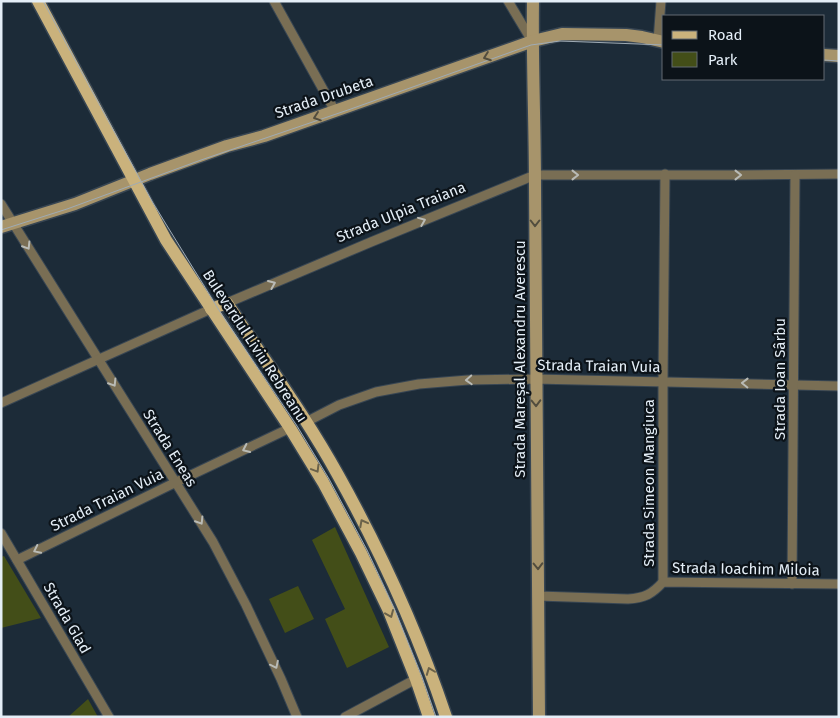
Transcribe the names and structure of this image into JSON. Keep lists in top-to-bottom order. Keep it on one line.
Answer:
{"streets":{"main road":["Strada Ulpia Traiana","Bulevardul Liviu Rebreanu"],"street":["Strada Drubeta","Strada Mareșal Alexandru Averescu","Strada Traian Vuia","Strada Ioan Sârbu","Strada Eneas","Strada Simeon Mangiuca","Strada Ioachim Miloia","Strada Glad"]},"crossings":[["Strada Drubeta","Bulevardul Liviu Rebreanu"],["Strada Drubeta","Strada Mareșal Alexandru Averescu"],["Strada Drubeta","Strada Eneas"],["Strada Ulpia Traiana","Bulevardul Liviu Rebreanu"],["Strada Ulpia Traiana","Strada Mareșal Alexandru Averescu"],["Strada Ulpia Traiana","Strada Ioan Sârbu"],["Strada Ulpia Traiana","Strada Eneas"],["Strada Ulpia Traiana","Strada Simeon Mangiuca"],["Bulevardul Liviu Rebreanu","Strada Traian Vuia"],["Strada Mareșal Alexandru Averescu","Strada Traian Vuia"],["Strada Mareșal Alexandru Averescu","Strada Ioachim Miloia"],["Strada Traian Vuia","Strada Ioan Sârbu"],["Strada Traian Vuia","Strada Eneas"],["Strada Traian Vuia","Strada Simeon Mangiuca"],["Strada Traian Vuia","Strada Glad"],["Strada Ioan Sârbu","Strada Ioachim Miloia"],["Strada Simeon Mangiuca","Strada Ioachim Miloia"]],"one_way":["Strada Drubeta","Strada Ulpia Traiana","Strada Mareșal Alexandru Averescu","Strada Traian Vuia","Strada Eneas"],"legend":["Road","Park"]}
